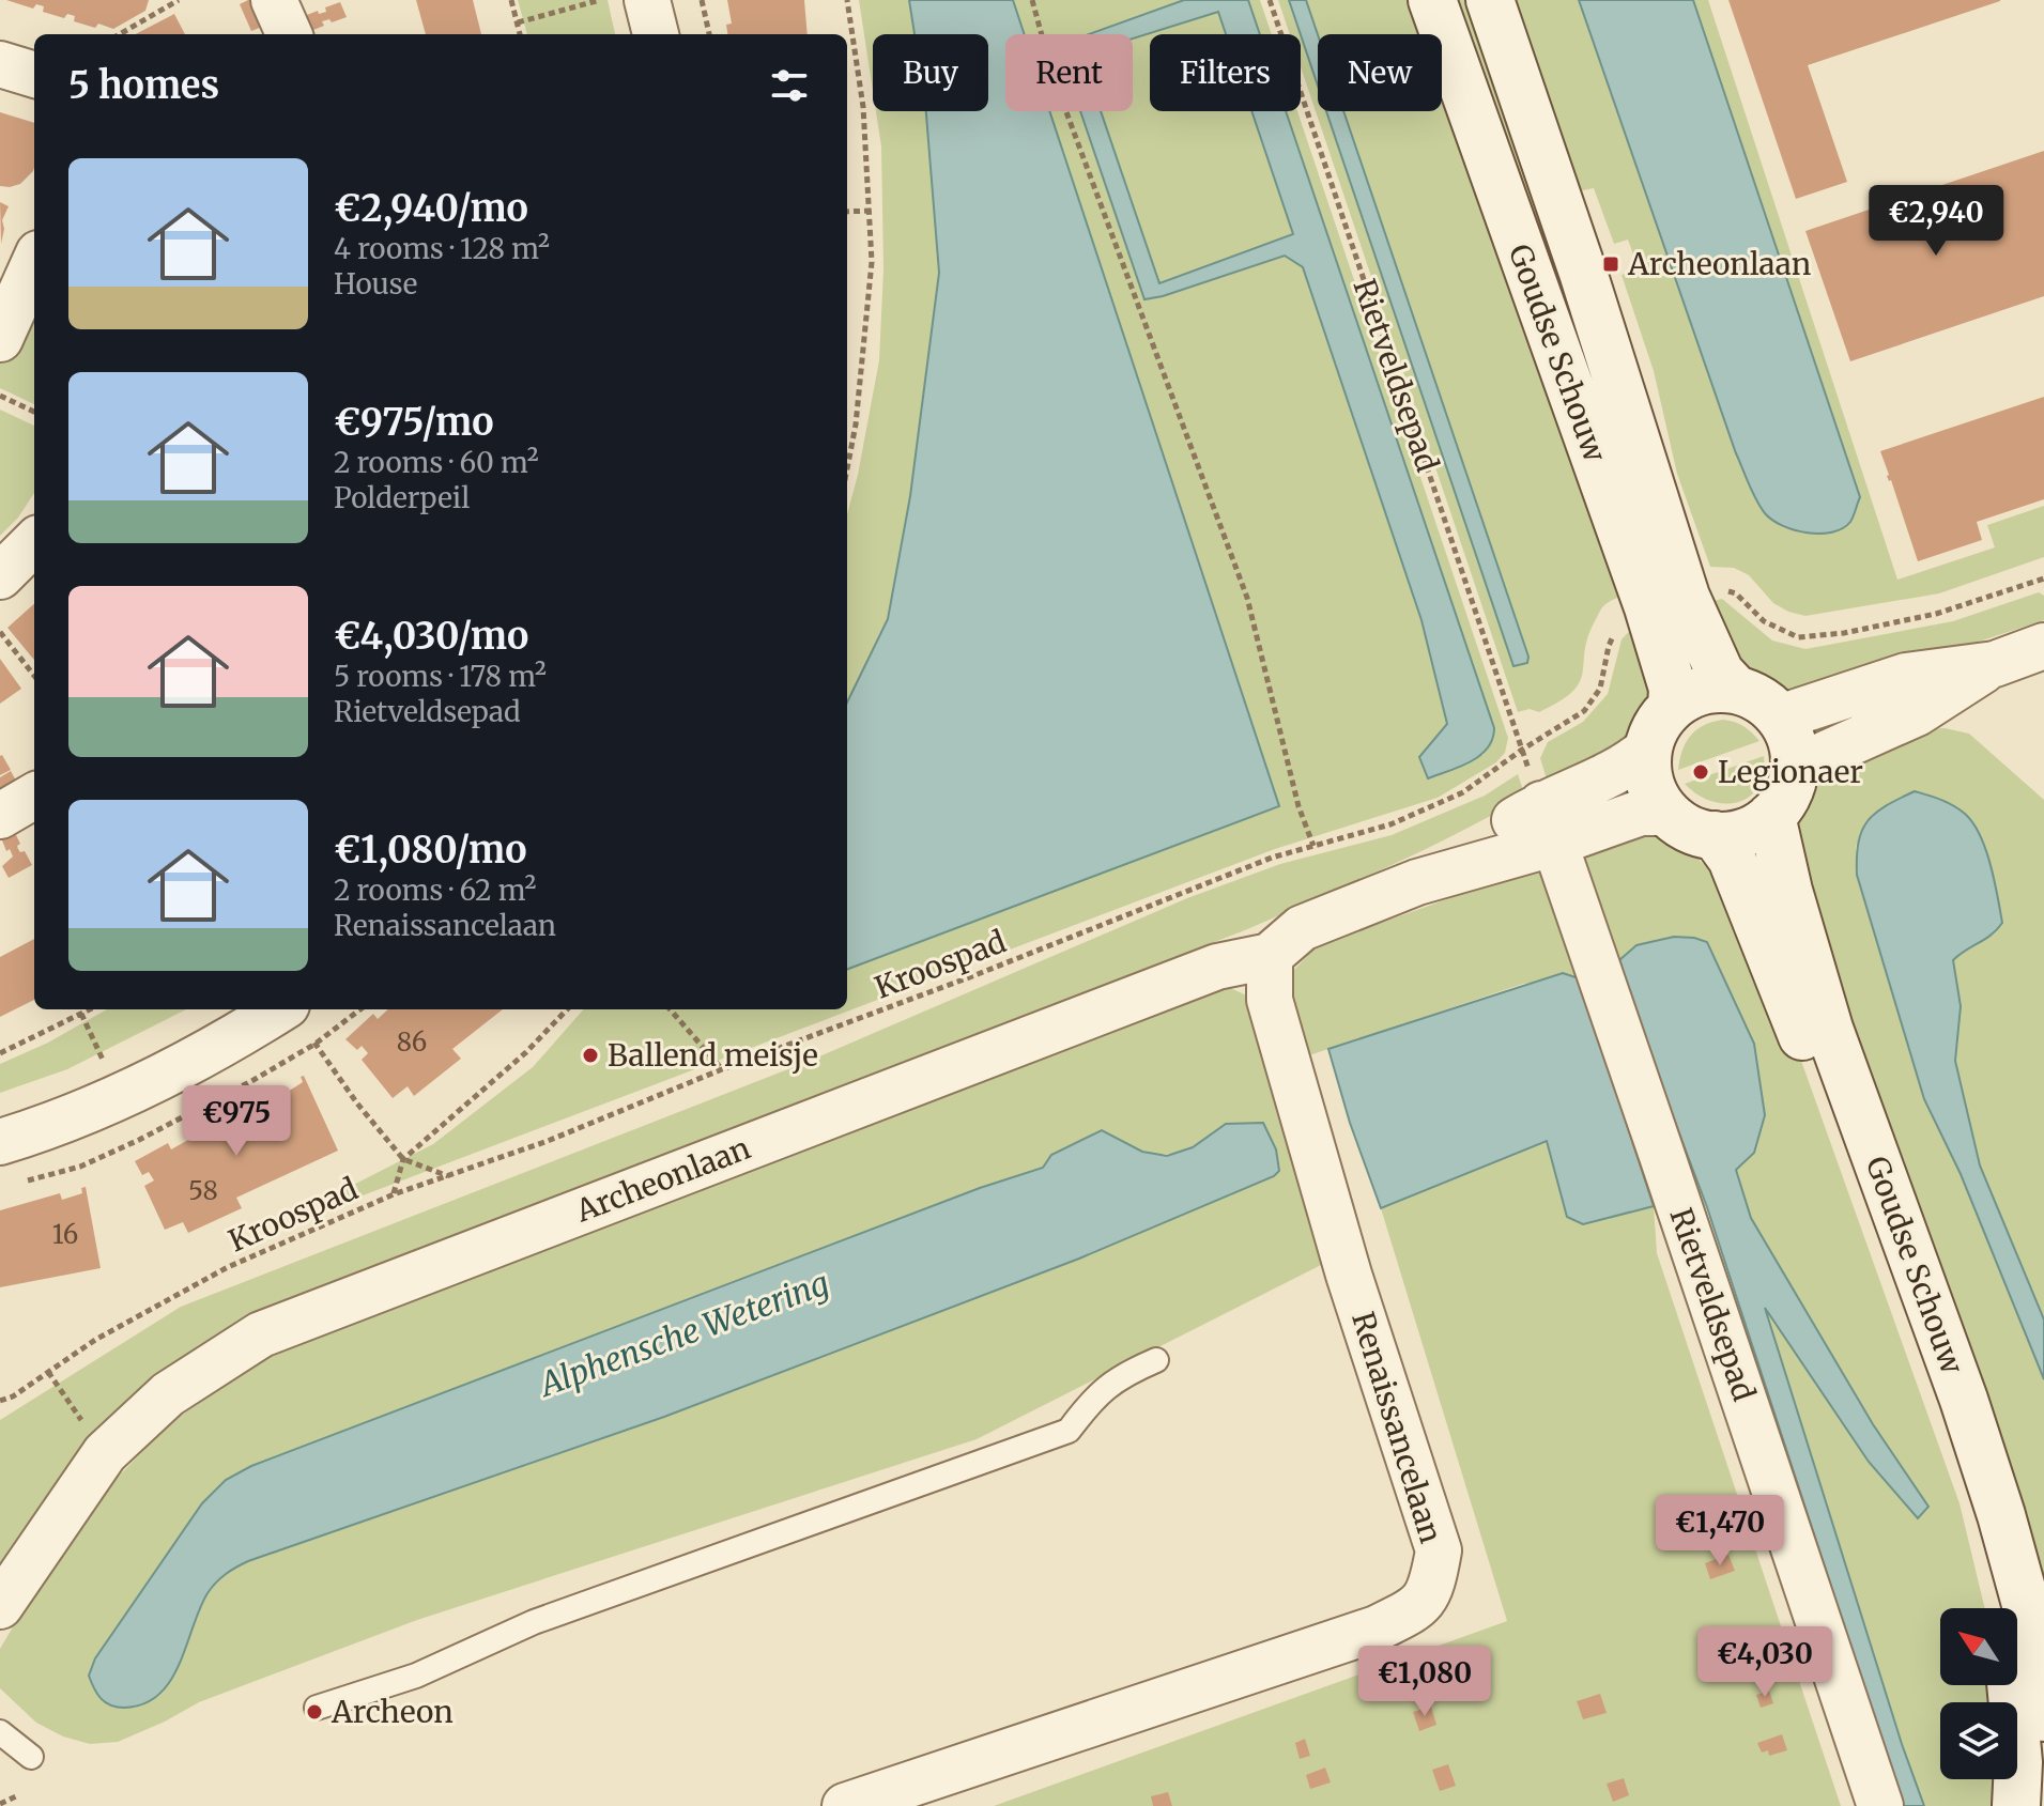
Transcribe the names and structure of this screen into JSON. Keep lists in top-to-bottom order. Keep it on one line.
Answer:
{"streets":{"main road":["Goudse Schouw"],"street":["Rietveldsepad","Archeonlaan","Renaissancelaan"],"path":["Kroospad"]},"crossings":[["Goudse Schouw","Kroospad"],["Goudse Schouw","Archeonlaan"],["Rietveldsepad","Kroospad"],["Rietveldsepad","Archeonlaan"],["Archeonlaan","Renaissancelaan"]],"water":["Alphensche Wetering"],"places":{"transit":["Archeonlaan"],"other":["Legionaer","Ballend meisje","Archeon"]},"house_numbers":["86","58","16"],"north":"top left","page":{"chip":["Buy","Rent","Filters","New"],"heading":"5 homes","list":[{"name":"€2,940/mo","note":"4 rooms · 128 m² · House"},{"name":"€975/mo","note":"2 rooms · 60 m² · Polderpeil"},{"name":"€4,030/mo","note":"5 rooms · 178 m² · Rietveldsepad"},{"name":"€1,080/mo","note":"2 rooms · 62 m² · Renaissancelaan"}],"price":["€2,940","€975","€1,470","€4,030","€1,080"]}}
